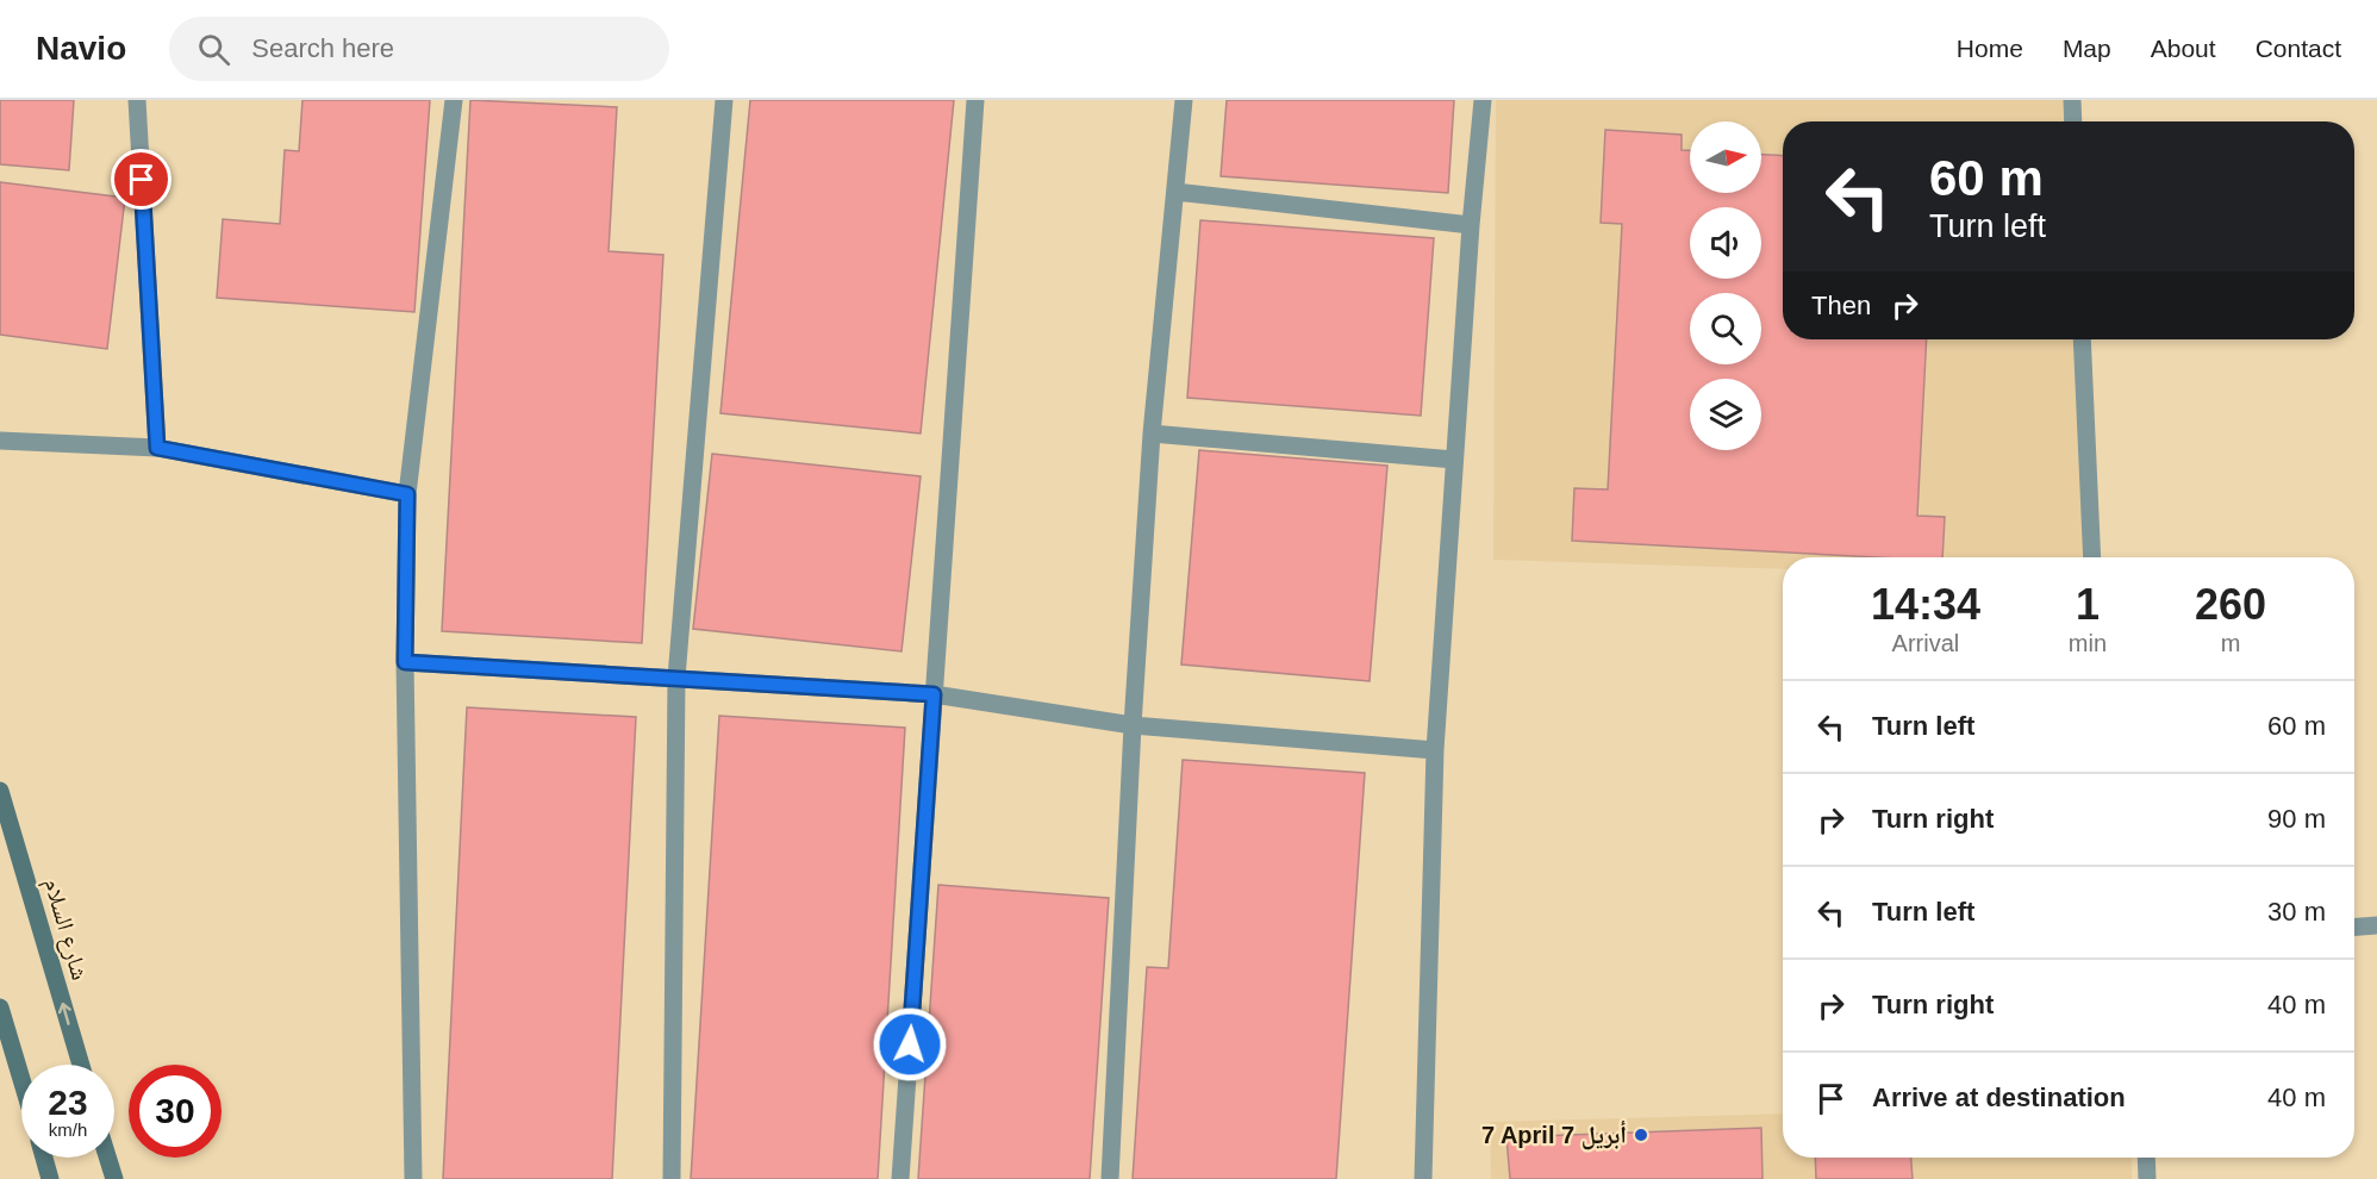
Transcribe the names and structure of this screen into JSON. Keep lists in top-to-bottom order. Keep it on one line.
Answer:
{"streets":{"main road":["شارع السلام"]},"one_way":["شارع السلام"],"places":["7 April 7 أبريل"],"north":"right","page":{"header":"Navio","search":"Search here","nav":["Home","Map","About","Contact"],"turn":["60 m","Turn left"],"then":"Then","eta":["14:34","Arrival","1","min","260","m"],"list":[{"name":"Turn left","value":"60 m"},{"name":"Turn right","value":"90 m"},{"name":"Turn left","value":"30 m"},{"name":"Turn right","value":"40 m"},{"name":"Arrive at destination","value":"40 m"}],"speed":"23 km/h","limit":"30"}}
